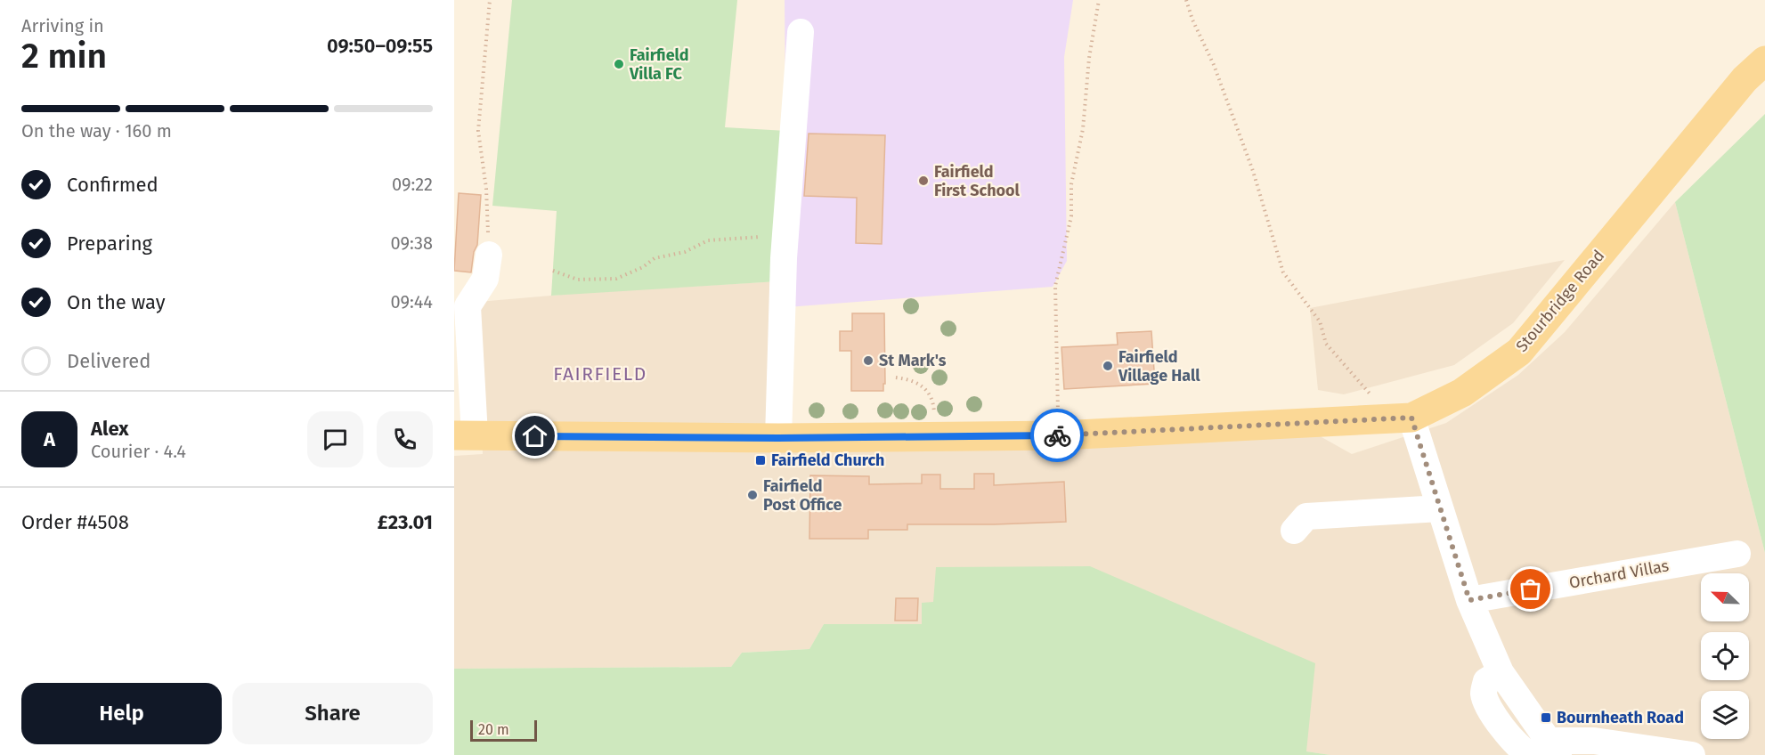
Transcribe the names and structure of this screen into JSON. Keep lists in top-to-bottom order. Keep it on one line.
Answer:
{"streets":{"main road":["Stourbridge Road"],"street":["Orchard Villas"]},"districts":["FAIRFIELD"],"places":{"other":["Fairfield Villa FC","Fairfield First School","St Mark's","Fairfield Village Hall","Fairfield Post Office"],"transit":["Fairfield Church","Bournheath Road"]},"scale_bar":"20 m","north":"top left","page":{"heading":["2 min","Arriving in","09:50–09:55"],"panel":["Alex","Courier · 4.4","Order #4508","£23.01"],"bar":"On the way · 160 m","list":[["Confirmed","09:22"],["Preparing","09:38"],["On the way","09:44"],"Delivered"],"round":"A","buttons":["Help","Share"],"scale":"20 m"}}
